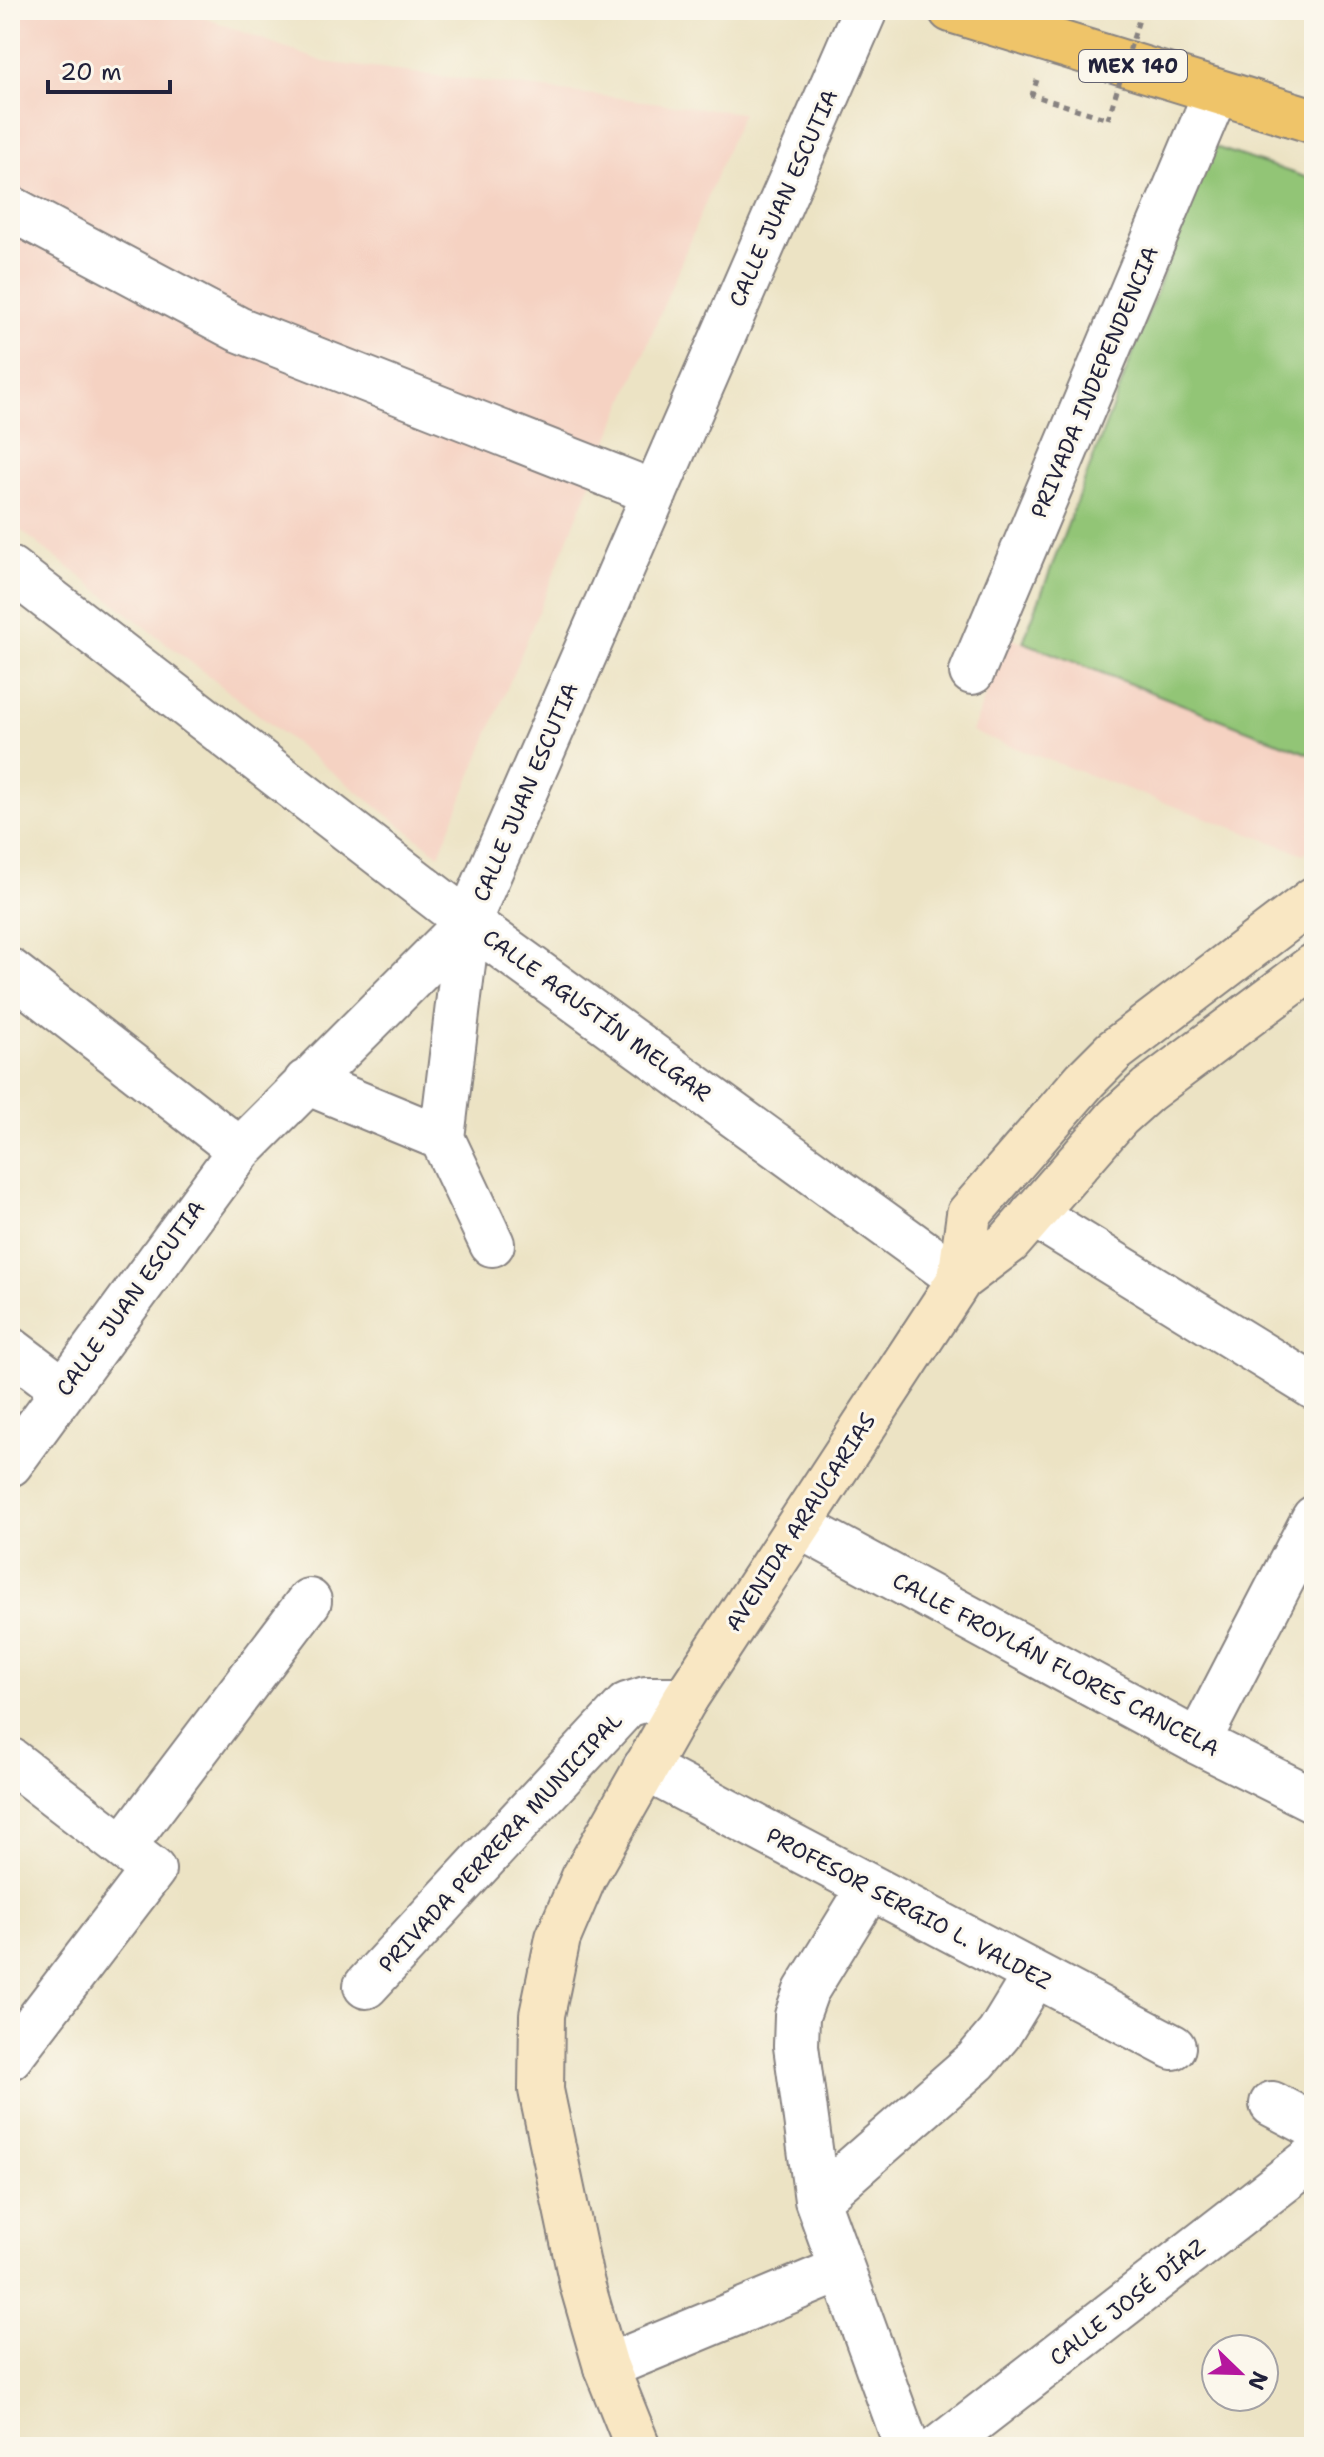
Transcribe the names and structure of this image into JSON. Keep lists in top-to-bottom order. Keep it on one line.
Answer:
{"streets":{"highway":["MEX 140"],"street":["CALLE JUAN ESCUTIA","PRIVADA INDEPENDENCIA","CALLE AGUSTÍN MELGAR","AVENIDA ARAUCARIAS","CALLE FROYLÁN FLORES CANCELA","PRIVADA PERRERA MUNICIPAL","PROFESOR SERGIO L. VALDEZ","CALLE JOSÉ DÍAZ"]},"crossings":[["MEX 140","PRIVADA INDEPENDENCIA"],["CALLE JUAN ESCUTIA","CALLE AGUSTÍN MELGAR"],["CALLE AGUSTÍN MELGAR","AVENIDA ARAUCARIAS"],["AVENIDA ARAUCARIAS","CALLE FROYLÁN FLORES CANCELA"],["AVENIDA ARAUCARIAS","PRIVADA PERRERA MUNICIPAL"],["AVENIDA ARAUCARIAS","PROFESOR SERGIO L. VALDEZ"]],"scale_bar":"20 m","north":"bottom right"}
